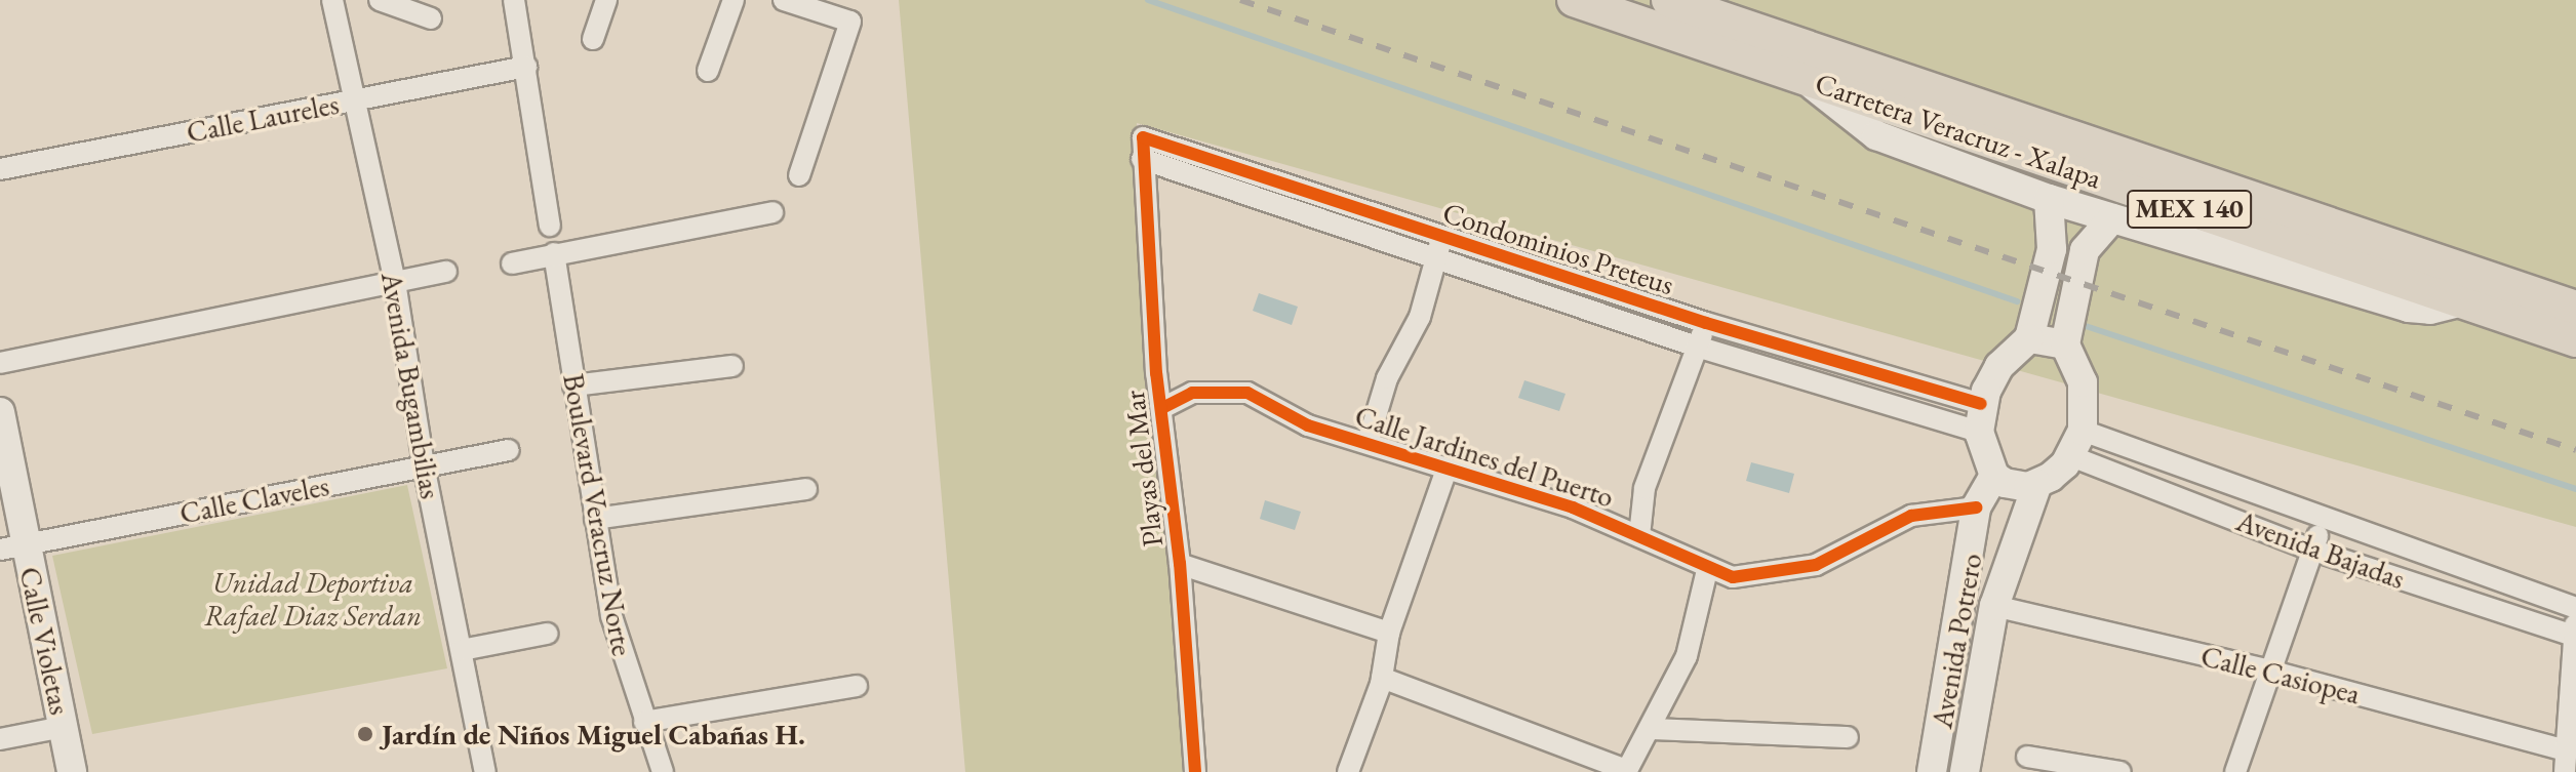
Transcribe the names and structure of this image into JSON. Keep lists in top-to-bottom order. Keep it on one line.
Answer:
{"streets":{"main road":["Carretera Veracruz - Xalapa","MEX 140"],"street":["Calle Laureles","Condominios Preteus","Avenida Bugambilias","Calle Jardines del Puerto","Playas del Mar","Calle Claveles","Boulevard Veracruz Norte","Avenida Bajadas","Calle Violetas","Avenida Potrero","Calle Casiopea"]},"crossings":[["Calle Laureles","Avenida Bugambilias"],["Condominios Preteus","Playas del Mar"],["Condominios Preteus","Avenida Bajadas"],["Condominios Preteus","Avenida Potrero"],["Avenida Bugambilias","Calle Claveles"],["Calle Jardines del Puerto","Playas del Mar"],["Calle Jardines del Puerto","Avenida Potrero"],["Calle Claveles","Calle Violetas"],["Avenida Bajadas","Avenida Potrero"],["Avenida Potrero","Calle Casiopea"]],"parks":["Unidad Deportiva Rafael Diaz Serdan"],"places":["Jardín de Niños Miguel Cabañas H."]}
